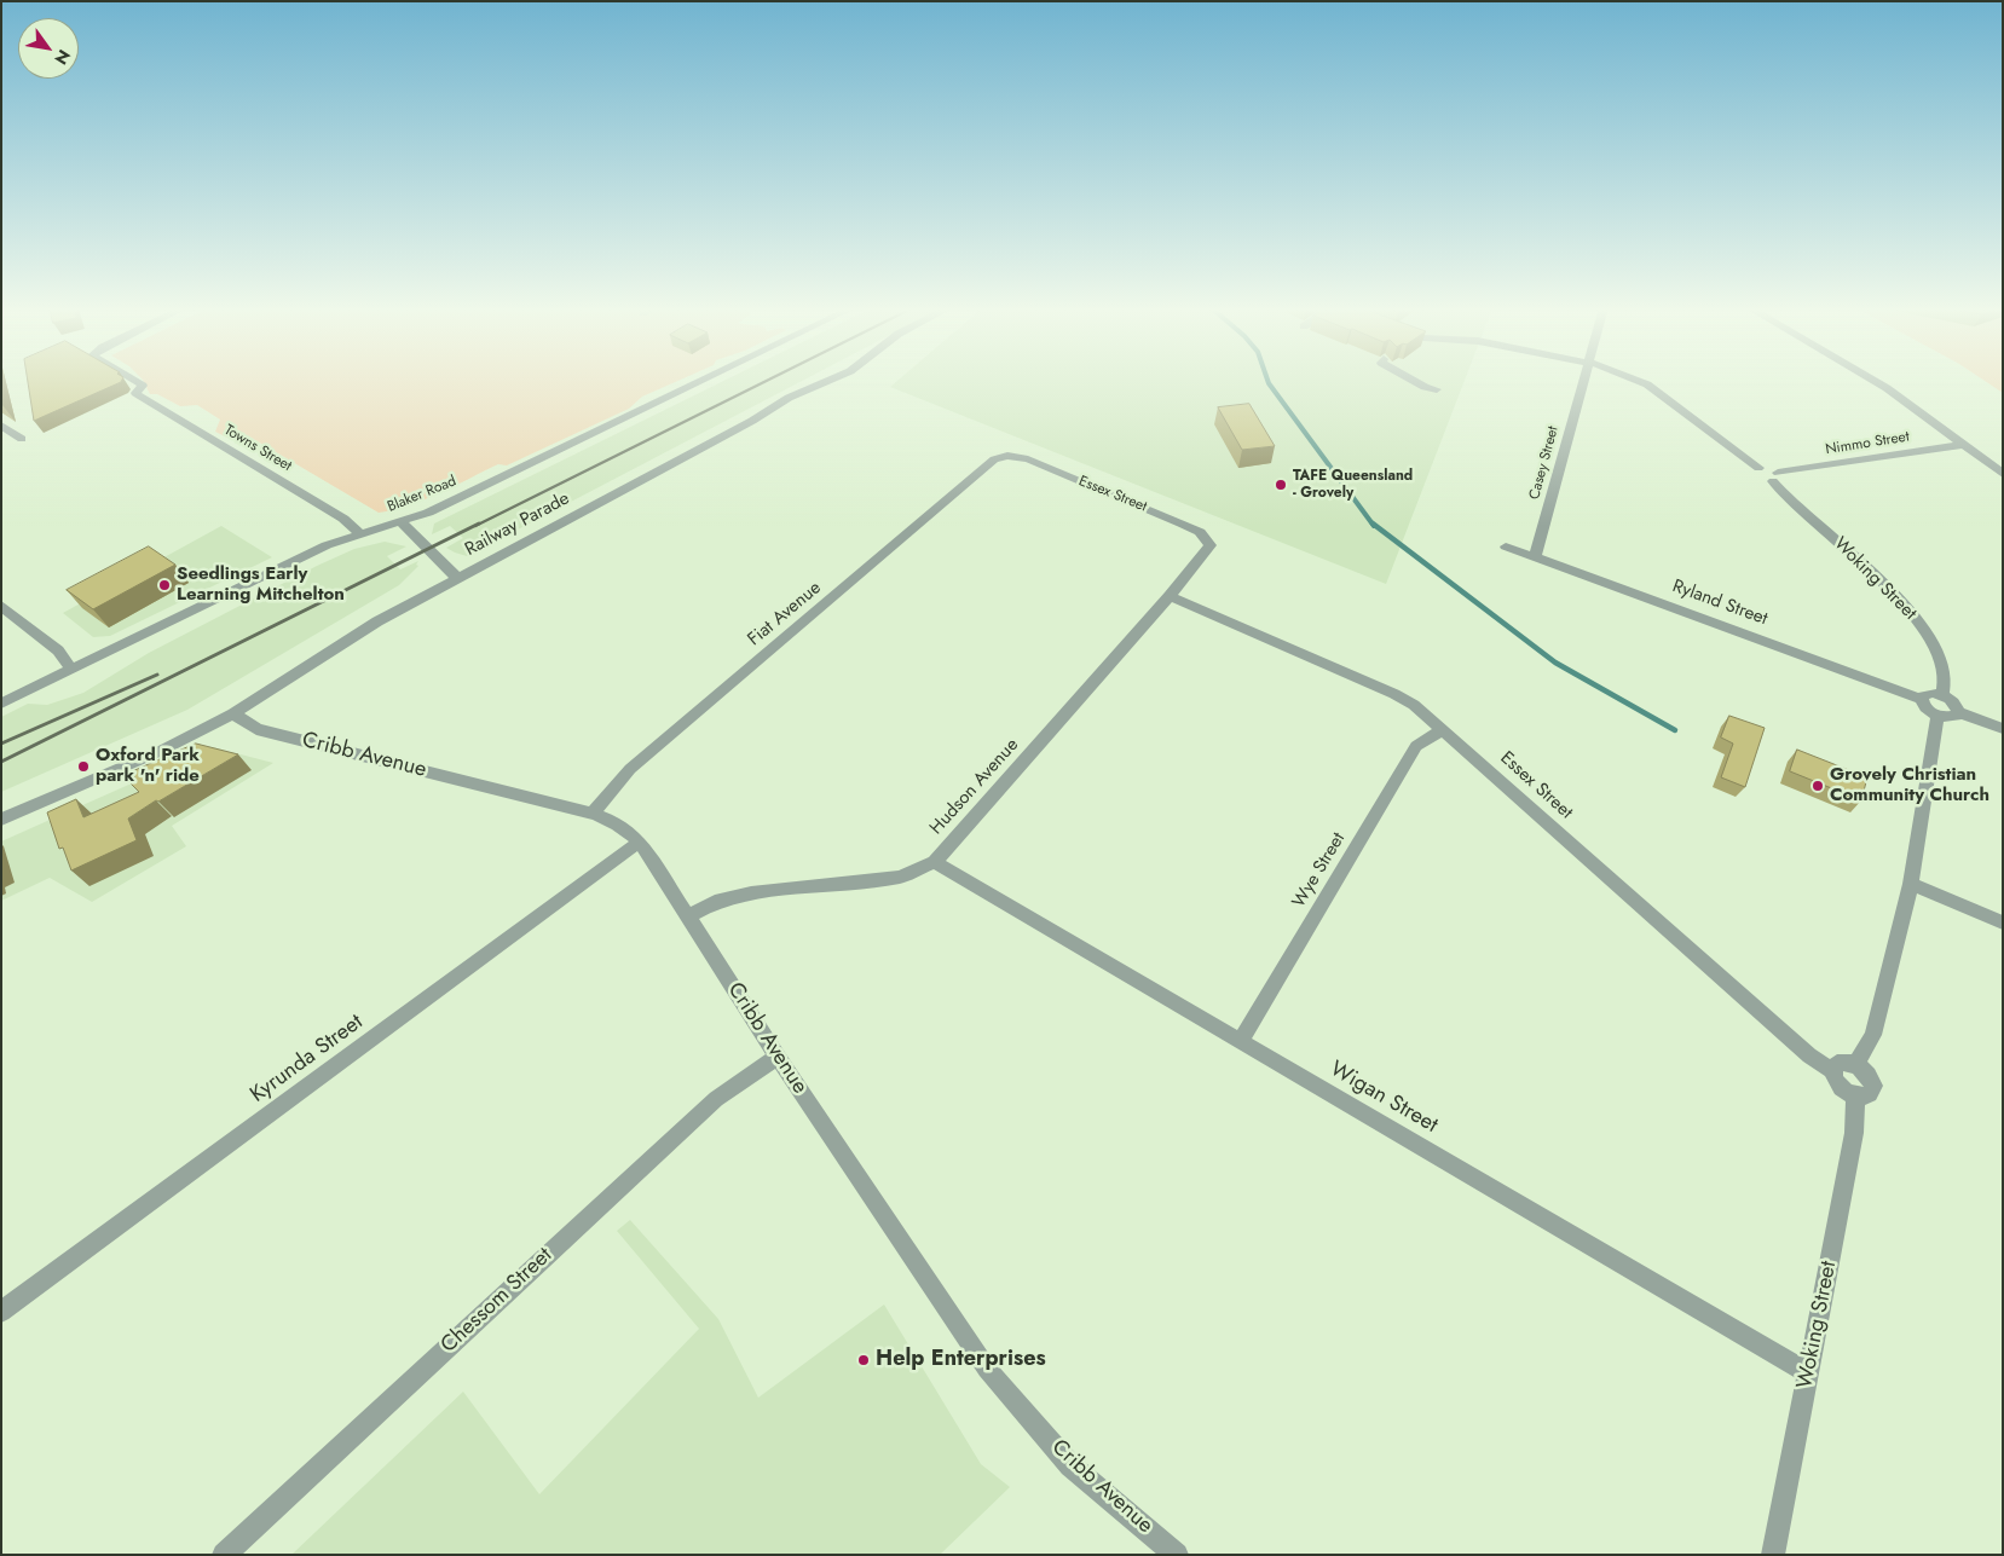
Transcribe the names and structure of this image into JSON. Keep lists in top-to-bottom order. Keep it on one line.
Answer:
{"streets":{"street":["Nimmo Street","Towns Street","Casey Street","Blaker Road","Essex Street","Railway Parade","Woking Street","Ryland Street","Fiat Avenue","Cribb Avenue","Hudson Avenue","Wye Street","Kyrunda Street","Wigan Street","Chessom Street"]},"crossings":[["Nimmo Street","Woking Street"],["Towns Street","Blaker Road"],["Casey Street","Ryland Street"],["Essex Street","Woking Street"],["Essex Street","Fiat Avenue"],["Essex Street","Hudson Avenue"],["Essex Street","Wye Street"],["Railway Parade","Cribb Avenue"],["Woking Street","Wigan Street"],["Fiat Avenue","Cribb Avenue"],["Cribb Avenue","Hudson Avenue"],["Cribb Avenue","Kyrunda Street"],["Cribb Avenue","Chessom Street"],["Hudson Avenue","Wigan Street"],["Wye Street","Wigan Street"]],"places":["TAFE Queensland - Grovely","Seedlings Early Learning Mitchelton","Oxford Park park 'n' ride","Grovely Christian Community Church","Help Enterprises"],"north":"bottom right"}
